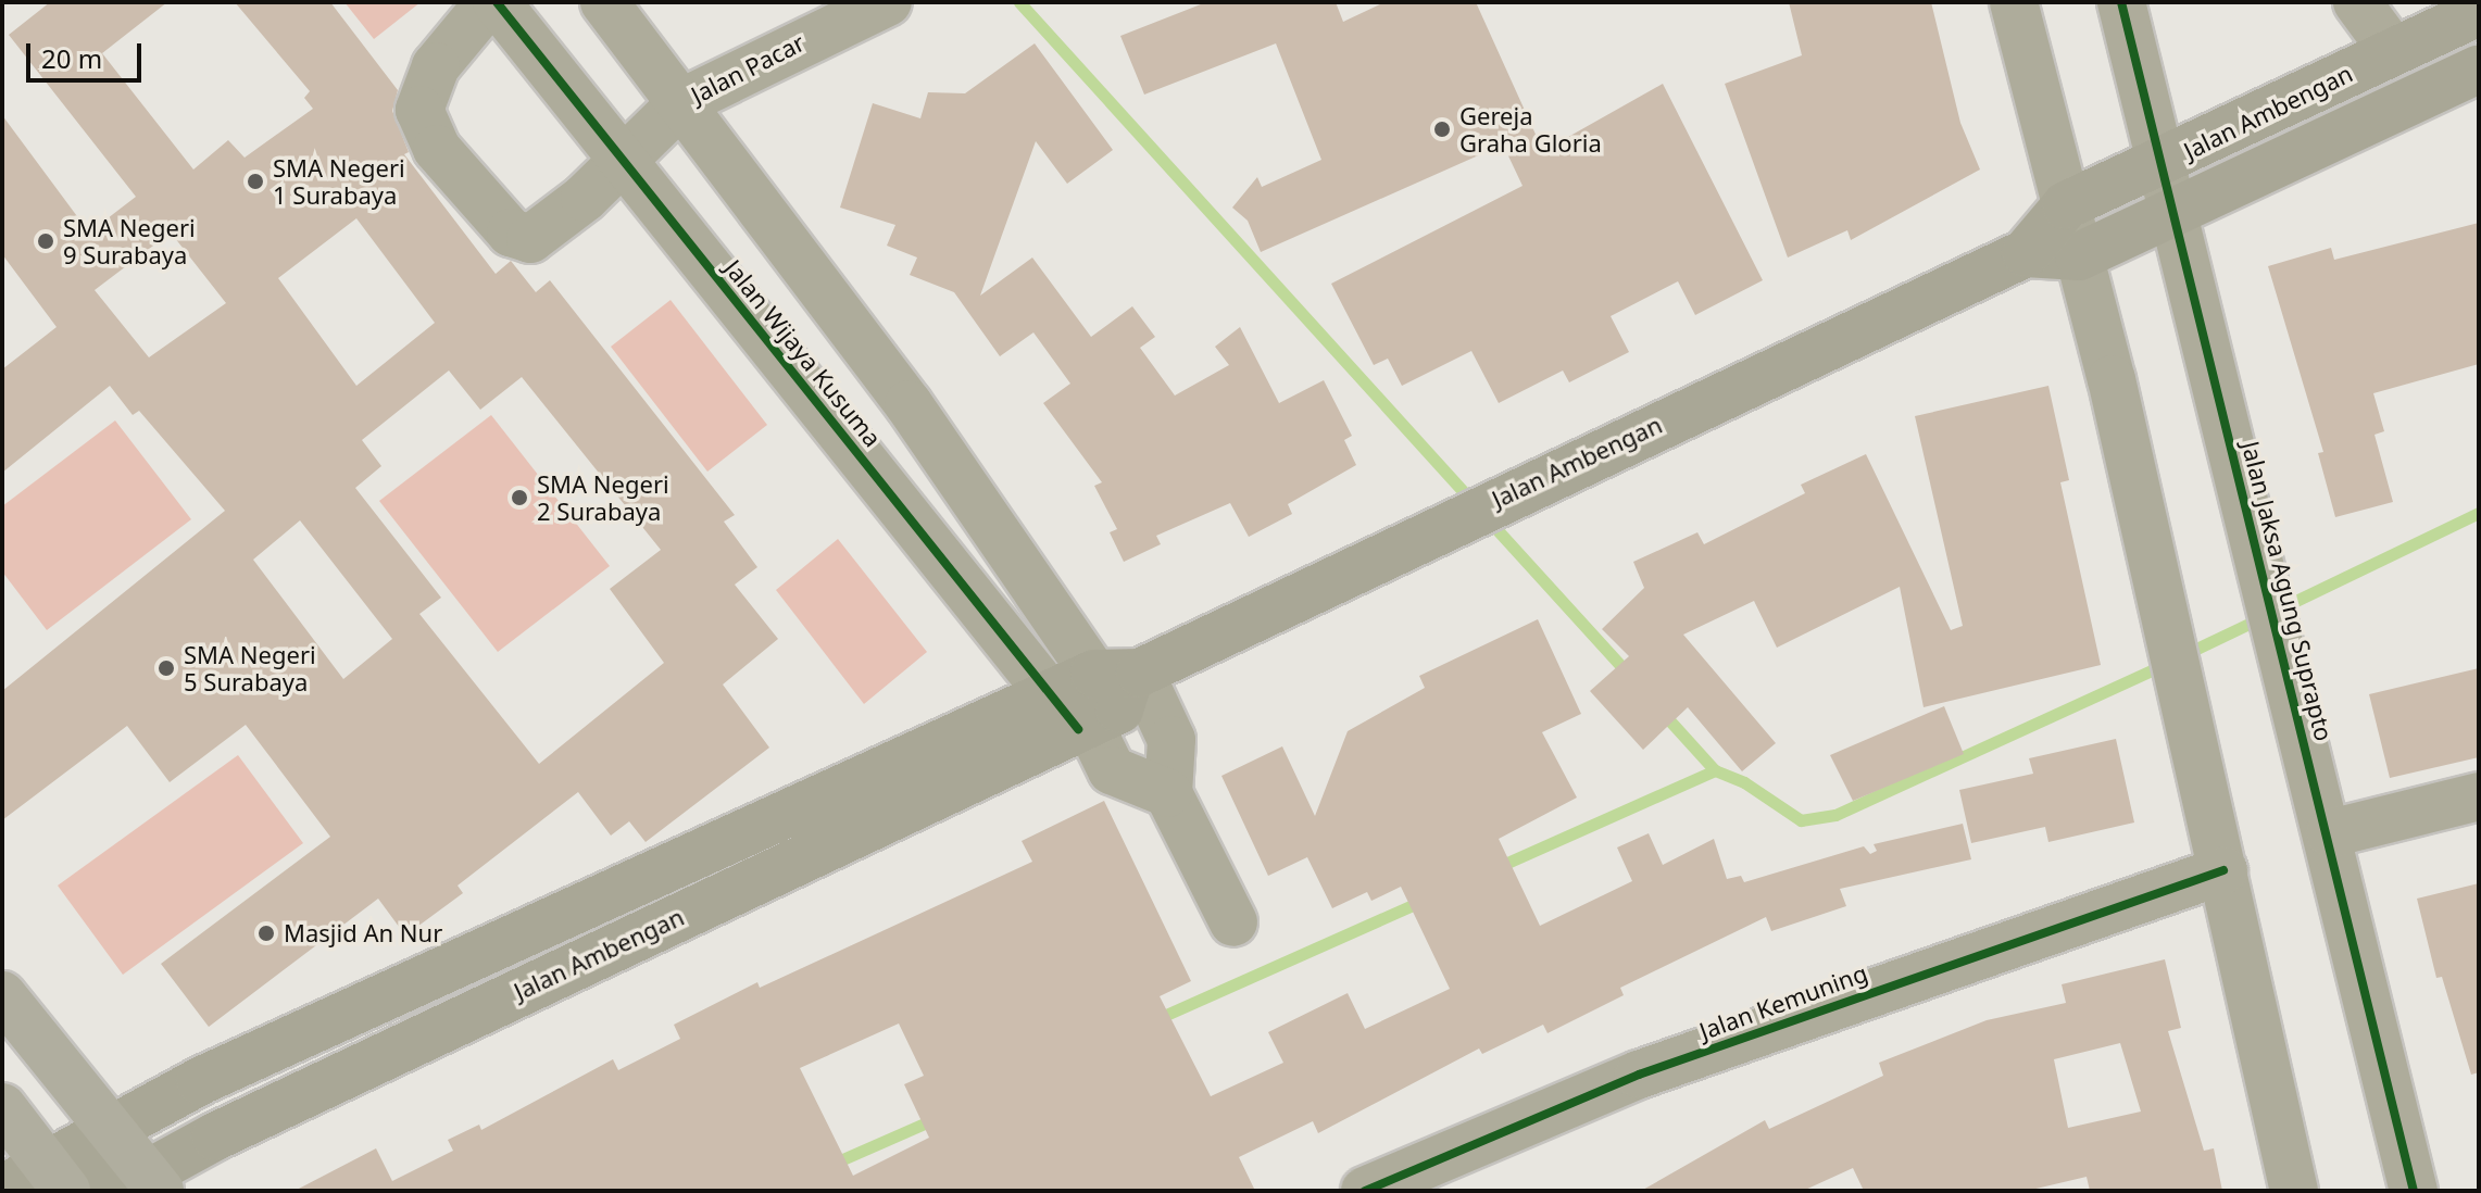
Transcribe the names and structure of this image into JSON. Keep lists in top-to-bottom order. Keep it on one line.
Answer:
{"streets":{"main road":["Jalan Ambengan"],"street":["Jalan Pacar","Jalan Wijaya Kusuma","Jalan Jaksa Agung Suprapto","Jalan Kemuning"]},"crossings":[["Jalan Pacar","Jalan Wijaya Kusuma"],["Jalan Ambengan","Jalan Wijaya Kusuma"],["Jalan Ambengan","Jalan Jaksa Agung Suprapto"]],"places":["Gereja Graha Gloria","SMA Negeri 1 Surabaya","SMA Negeri 9 Surabaya","SMA Negeri 2 Surabaya","SMA Negeri 5 Surabaya","Masjid An Nur"],"scale_bar":"20 m"}
